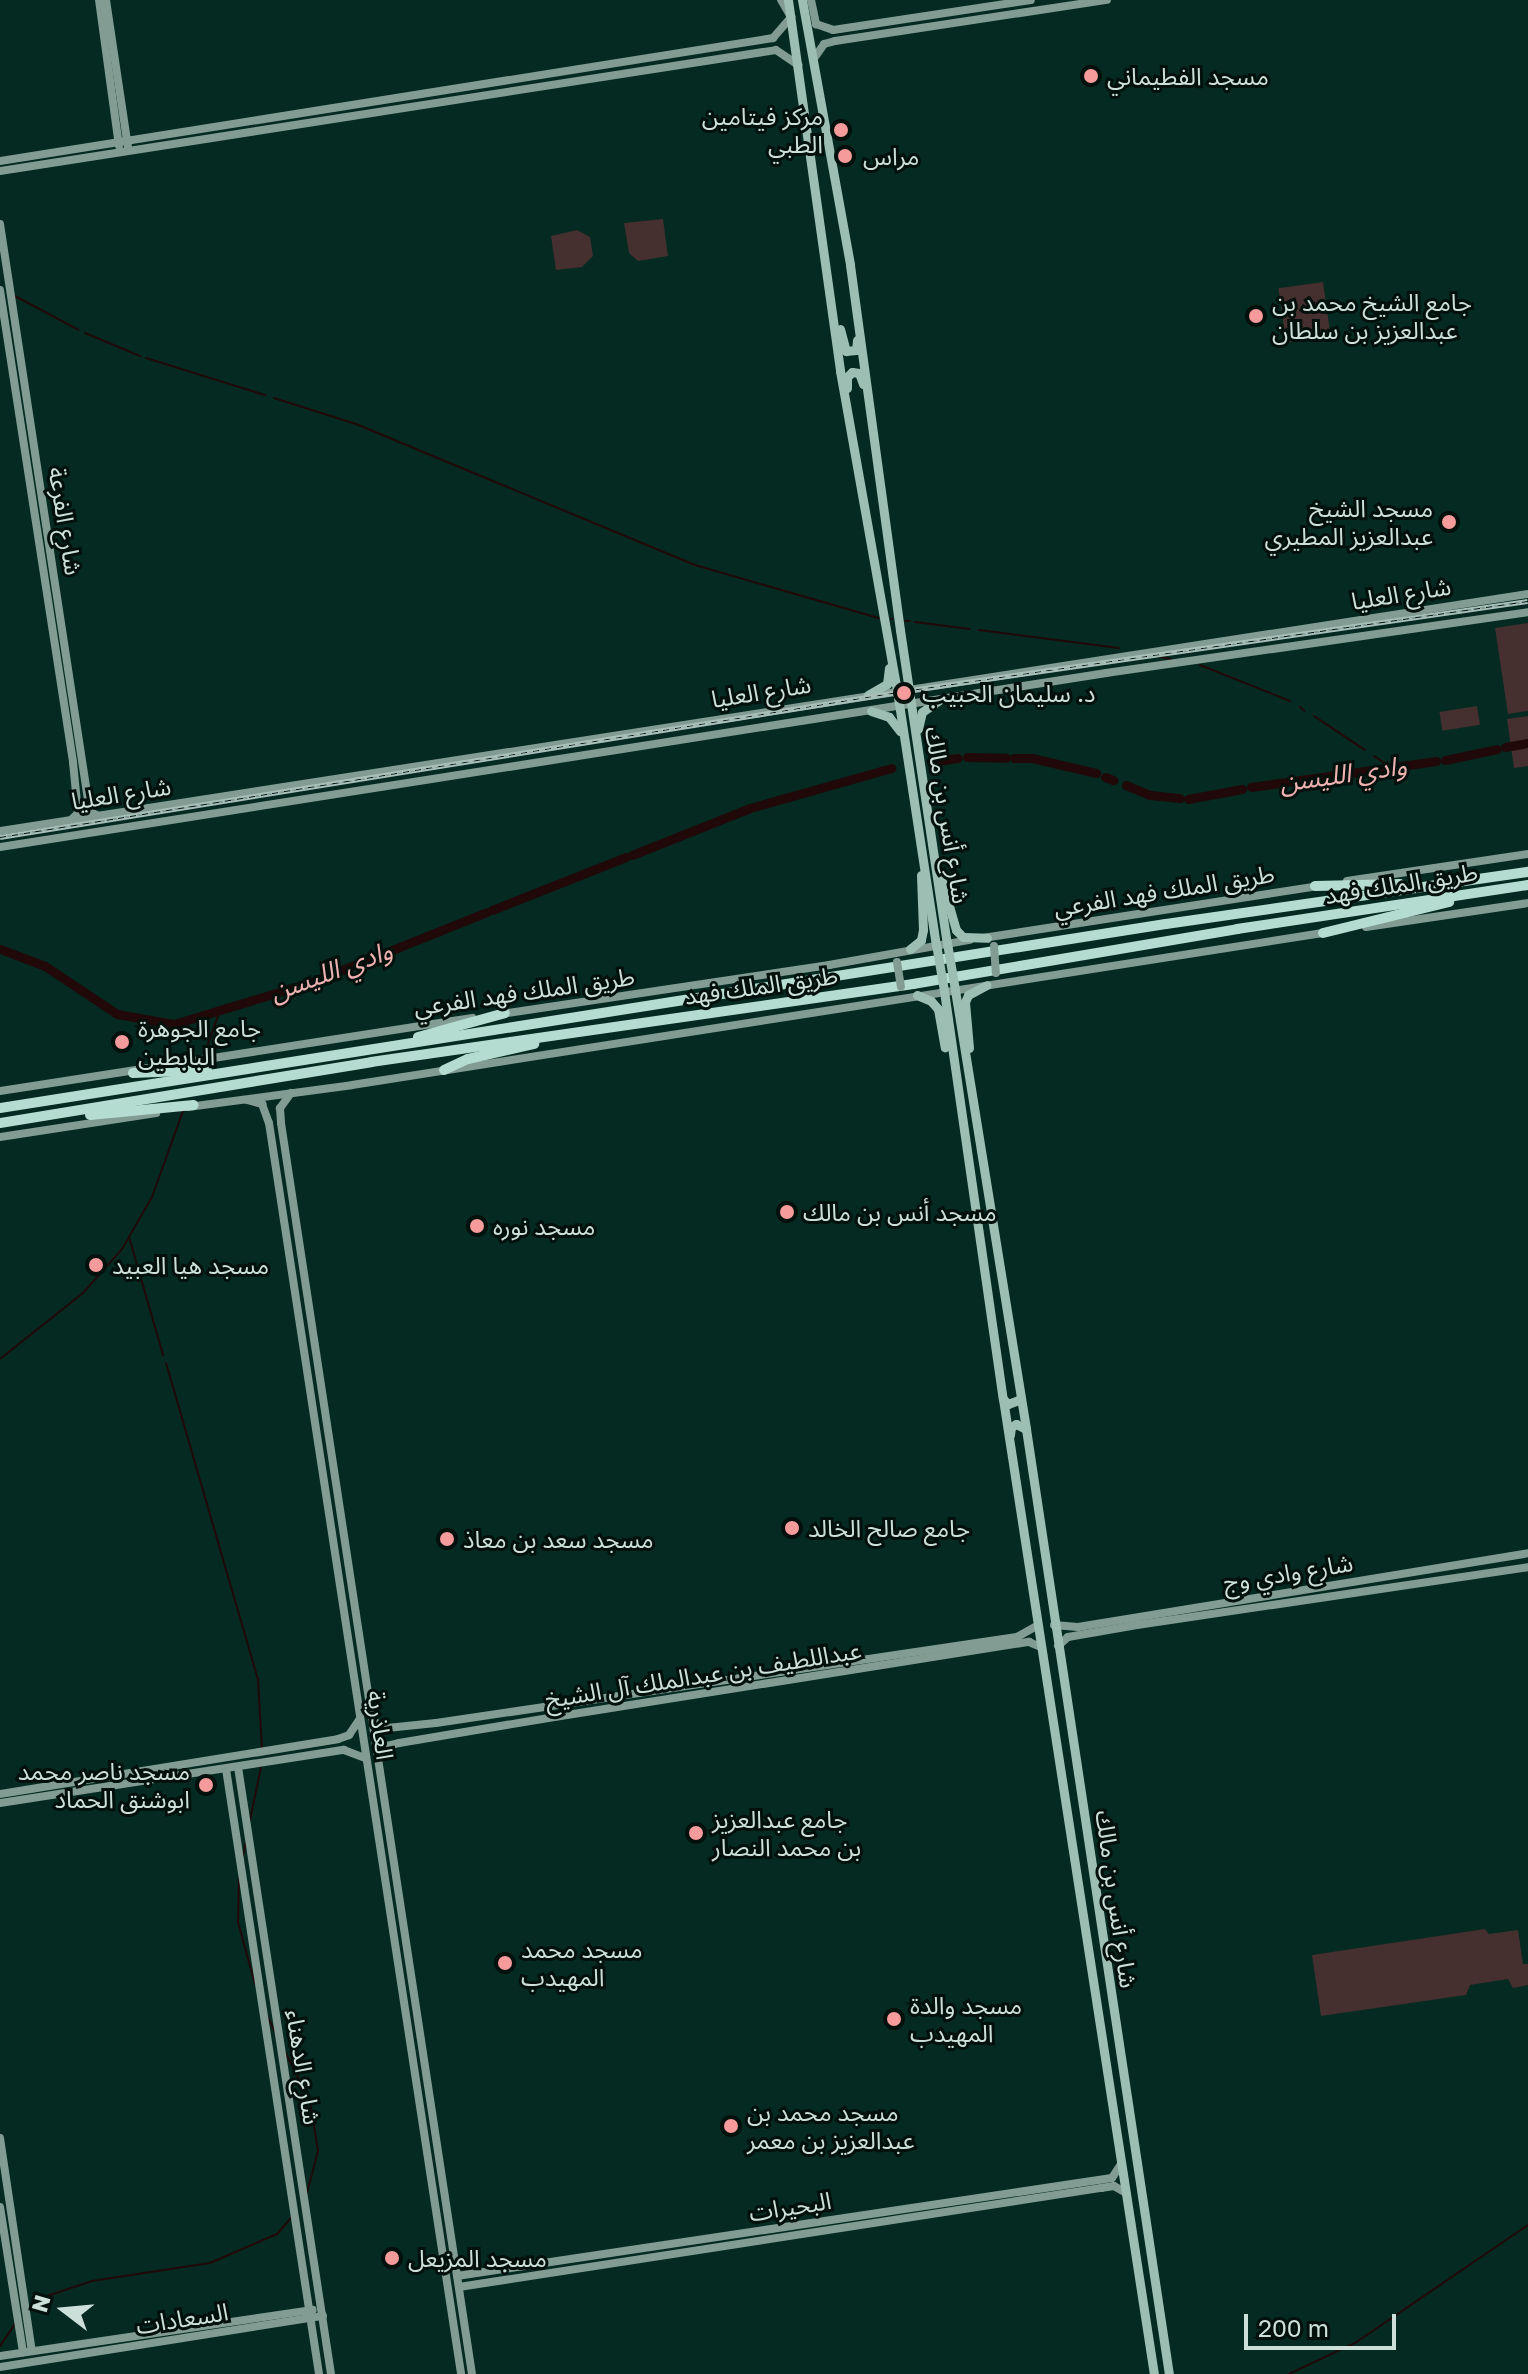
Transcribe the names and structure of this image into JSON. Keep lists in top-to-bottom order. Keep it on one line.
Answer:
{"streets":{"highway":["طريق الملك فهد"],"main road":["شارع أنس بن مالك"],"street":["شارع الفرعة","شارع العليا","طريق الملك فهد الفرعي","شارع وادي وج","عبداللطيف بن عبدالملك آل الشيخ","العاذرية","شارع الدهناء","البحيرات","السعادات"]},"crossings":[["شارع الفرعة","شارع العليا"],["شارع العليا","شارع أنس بن مالك"],["شارع أنس بن مالك","طريق الملك فهد الفرعي"],["شارع أنس بن مالك","شارع وادي وج"],["شارع أنس بن مالك","عبداللطيف بن عبدالملك آل الشيخ"],["شارع أنس بن مالك","البحيرات"],["عبداللطيف بن عبدالملك آل الشيخ","العاذرية"],["العاذرية","البحيرات"],["شارع الدهناء","السعادات"]],"water":["وادي الليسن"],"places":["مسجد الفطيماني","مركز فيتامين الطبي","مراس","جامع الشيخ محمد بن عبدالعزيز بن سلطان","مسجد الشيخ عبدالعزيز المطيري","د. سليمان الحبيب","جامع الجوهرة البابطين","مسجد أنس بن مالك","مسجد نوره","مسجد هيا العبيد","جامع صالح الخالد","مسجد سعد بن معاذ","مسجد ناصر محمد ابوشنق الحماد","جامع عبدالعزيز بن محمد النصار","مسجد محمد المهيدب","مسجد والدة المهيدب","مسجد محمد بن عبدالعزيز بن معمر","مسجد المزيعل"],"scale_bar":"200 m","north":"left"}
